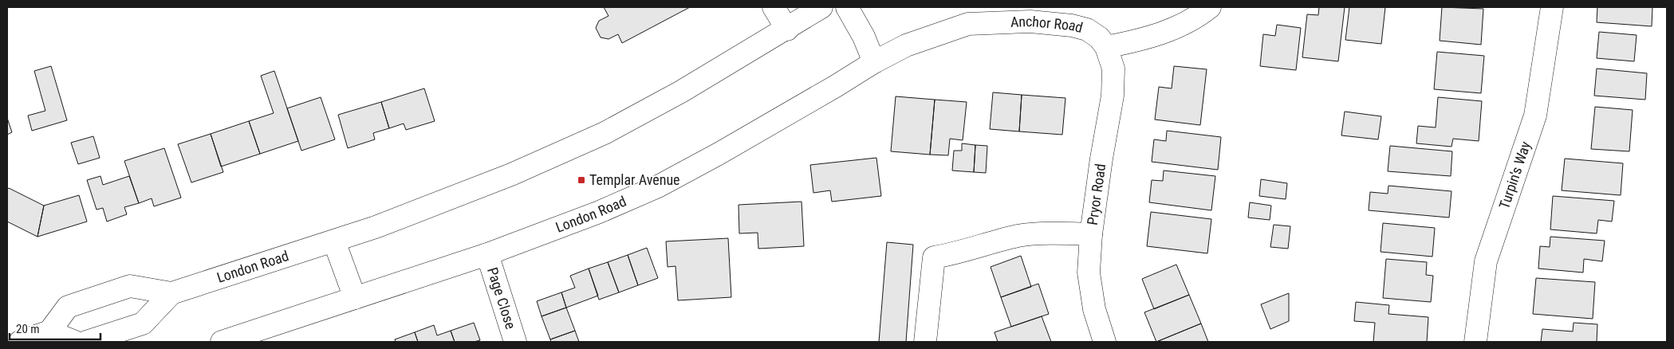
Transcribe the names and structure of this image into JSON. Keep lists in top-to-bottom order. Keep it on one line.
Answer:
{"streets":{"street":["Anchor Road","Turpin's Way","Pryor Road","London Road","Page Close"]},"crossings":[["Anchor Road","Pryor Road"],["Anchor Road","London Road"],["London Road","Page Close"]],"places":{"transit":["Templar Avenue"]},"scale_bar":"20 m"}
